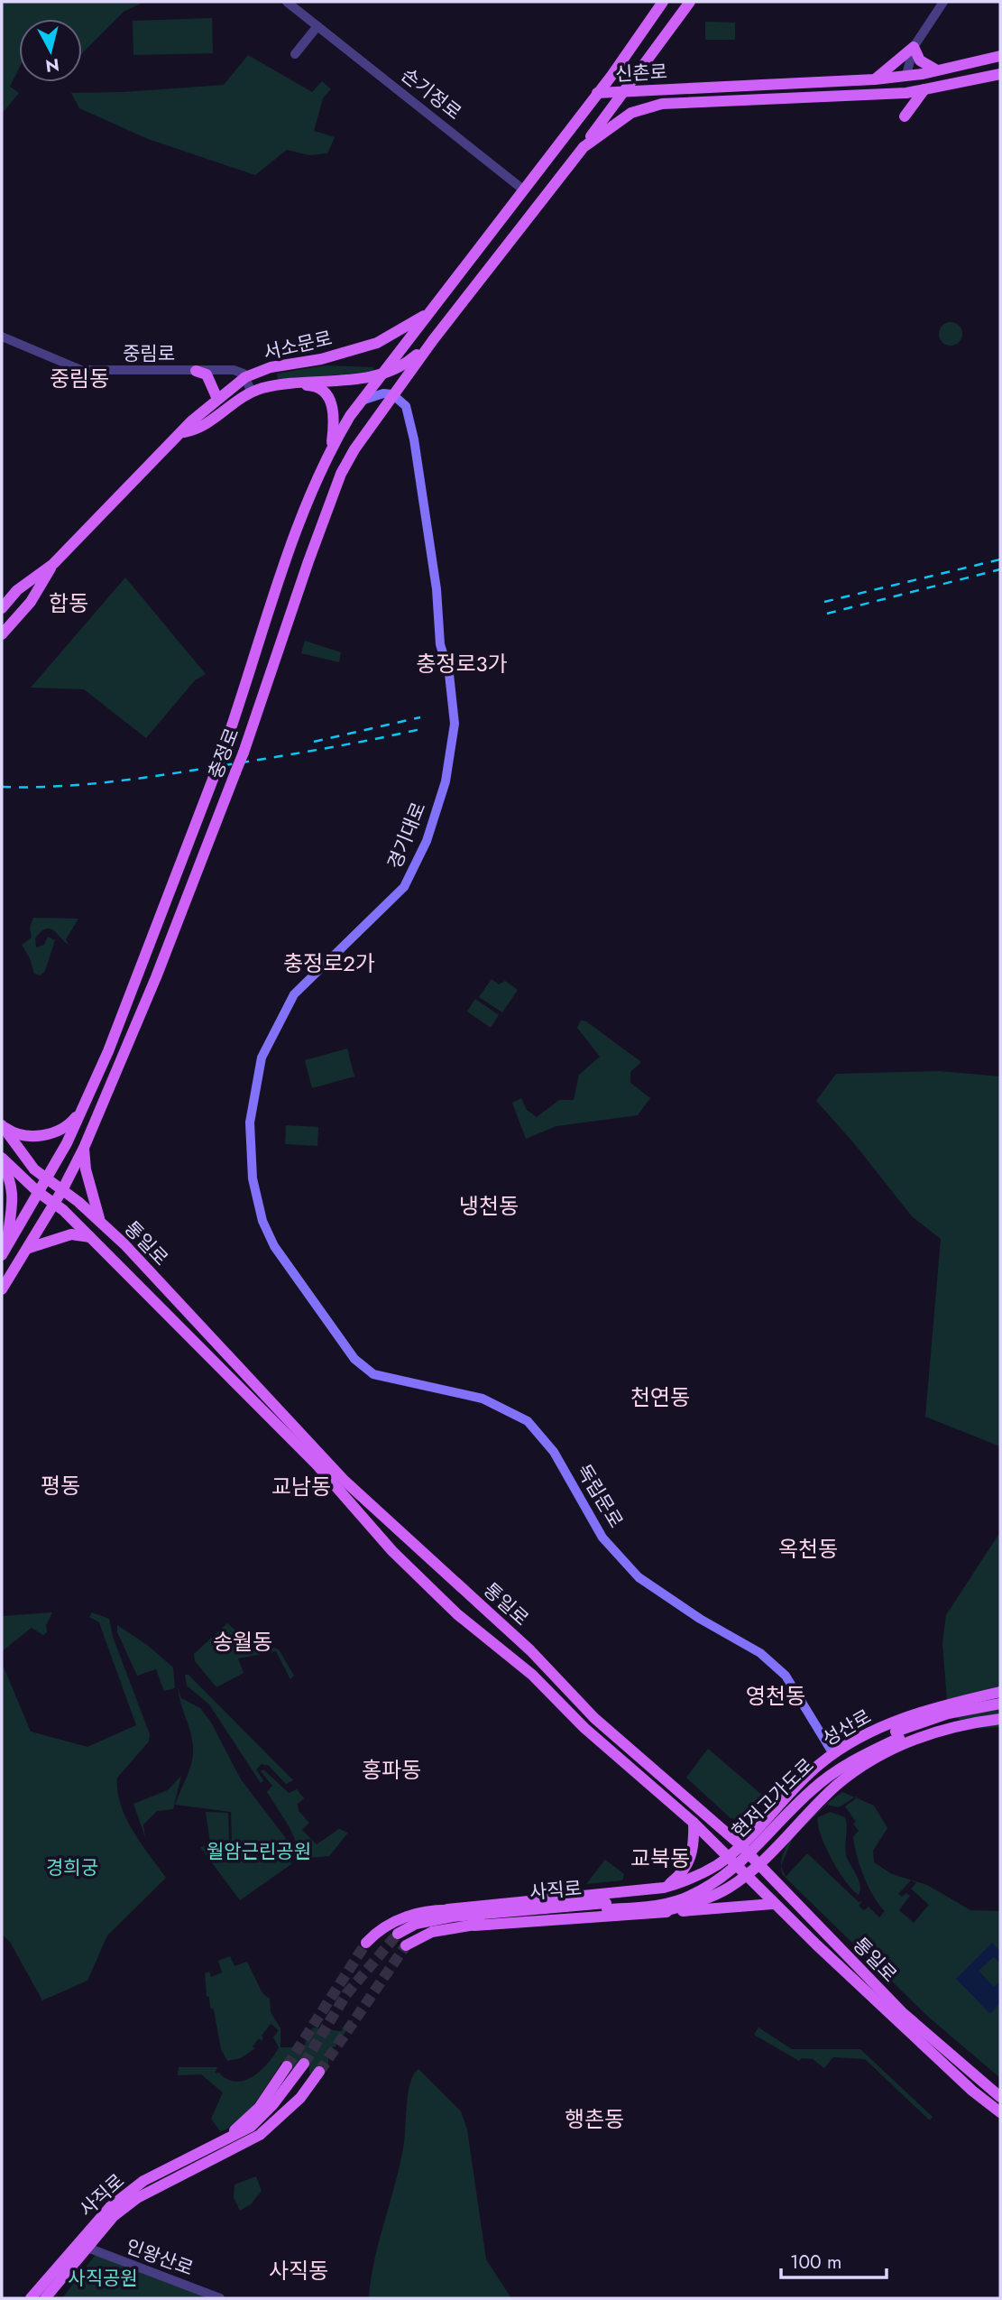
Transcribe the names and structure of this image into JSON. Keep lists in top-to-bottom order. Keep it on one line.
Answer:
{"streets":{"main road":["신촌로","서소문로","충정로","경기대로","통일로","독립문로","성산로","현저고가도로","사직로"],"street":["손기정로","중림로","인왕산로"]},"crossings":[["신촌로","손기정로"],["신촌로","서소문로"],["신촌로","충정로"],["서소문로","중림로"],["서소문로","충정로"],["충정로","경기대로"],["충정로","통일로"],["경기대로","독립문로"],["통일로","성산로"],["독립문로","성산로"],["성산로","사직로"],["현저고가도로","사직로"],["사직로","인왕산로"]],"districts":["중림동","합동","충정로3가","충정로2가","냉천동","천연동","평동","교남동","옥천동","송월동","영천동","홍파동","교북동","행촌동","사직동"],"parks":["월암근린공원","경희궁","사직공원"],"scale_bar":"100 m","north":"bottom"}
